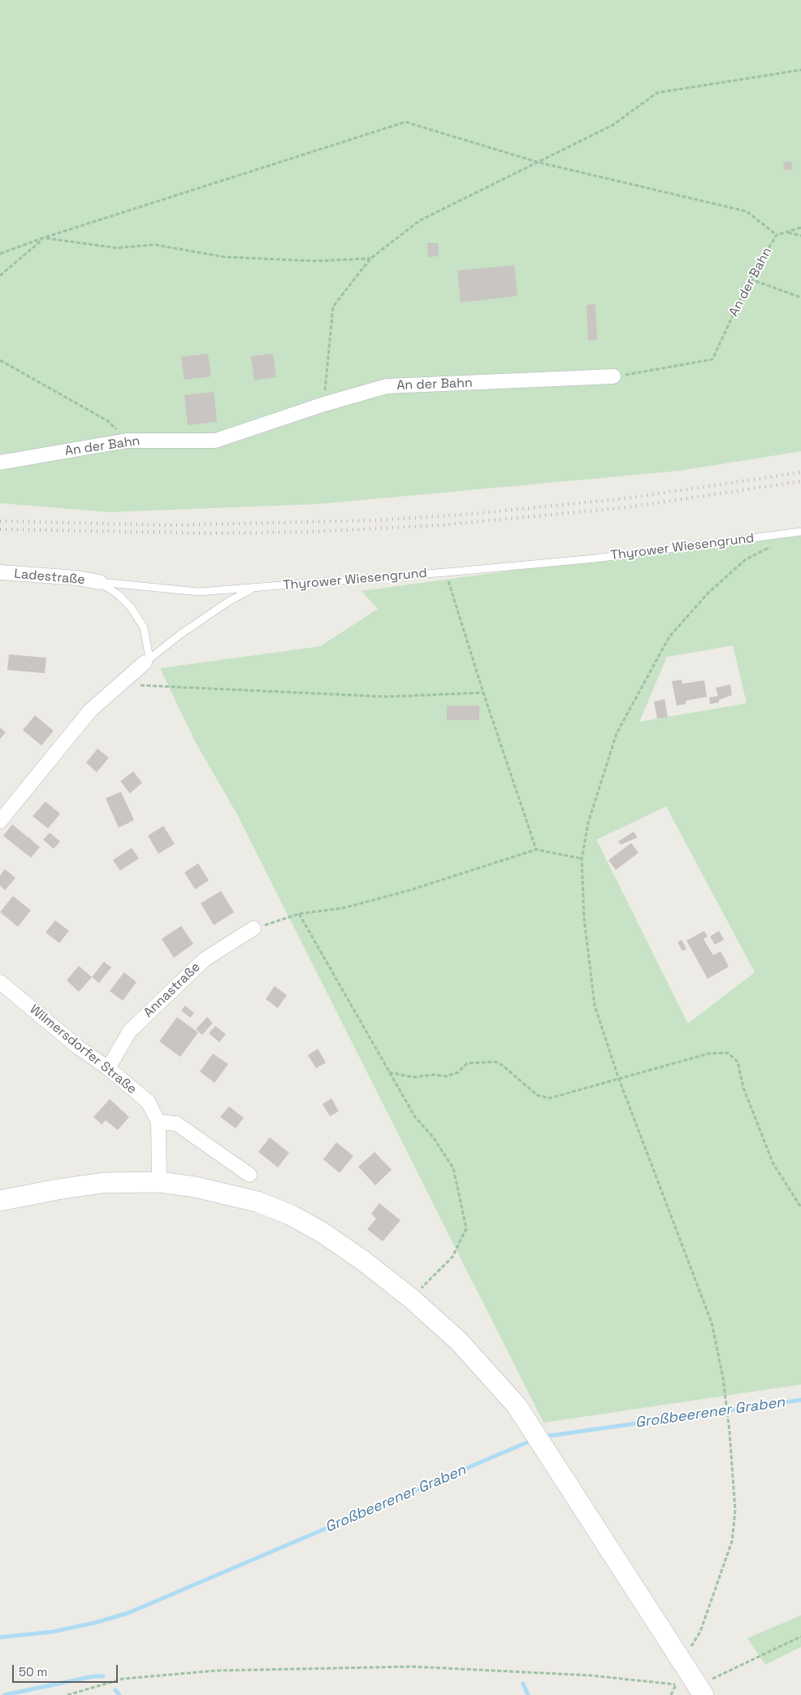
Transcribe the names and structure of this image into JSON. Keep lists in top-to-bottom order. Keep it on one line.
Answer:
{"streets":{"street":["An der Bahn","Thyrower Wiesengrund","Ladestraße","Annastraße","Wilmersdorfer Straße"]},"crossings":[["Annastraße","Wilmersdorfer Straße"]],"water":["Großbeerener Graben"],"scale_bar":"50 m"}
